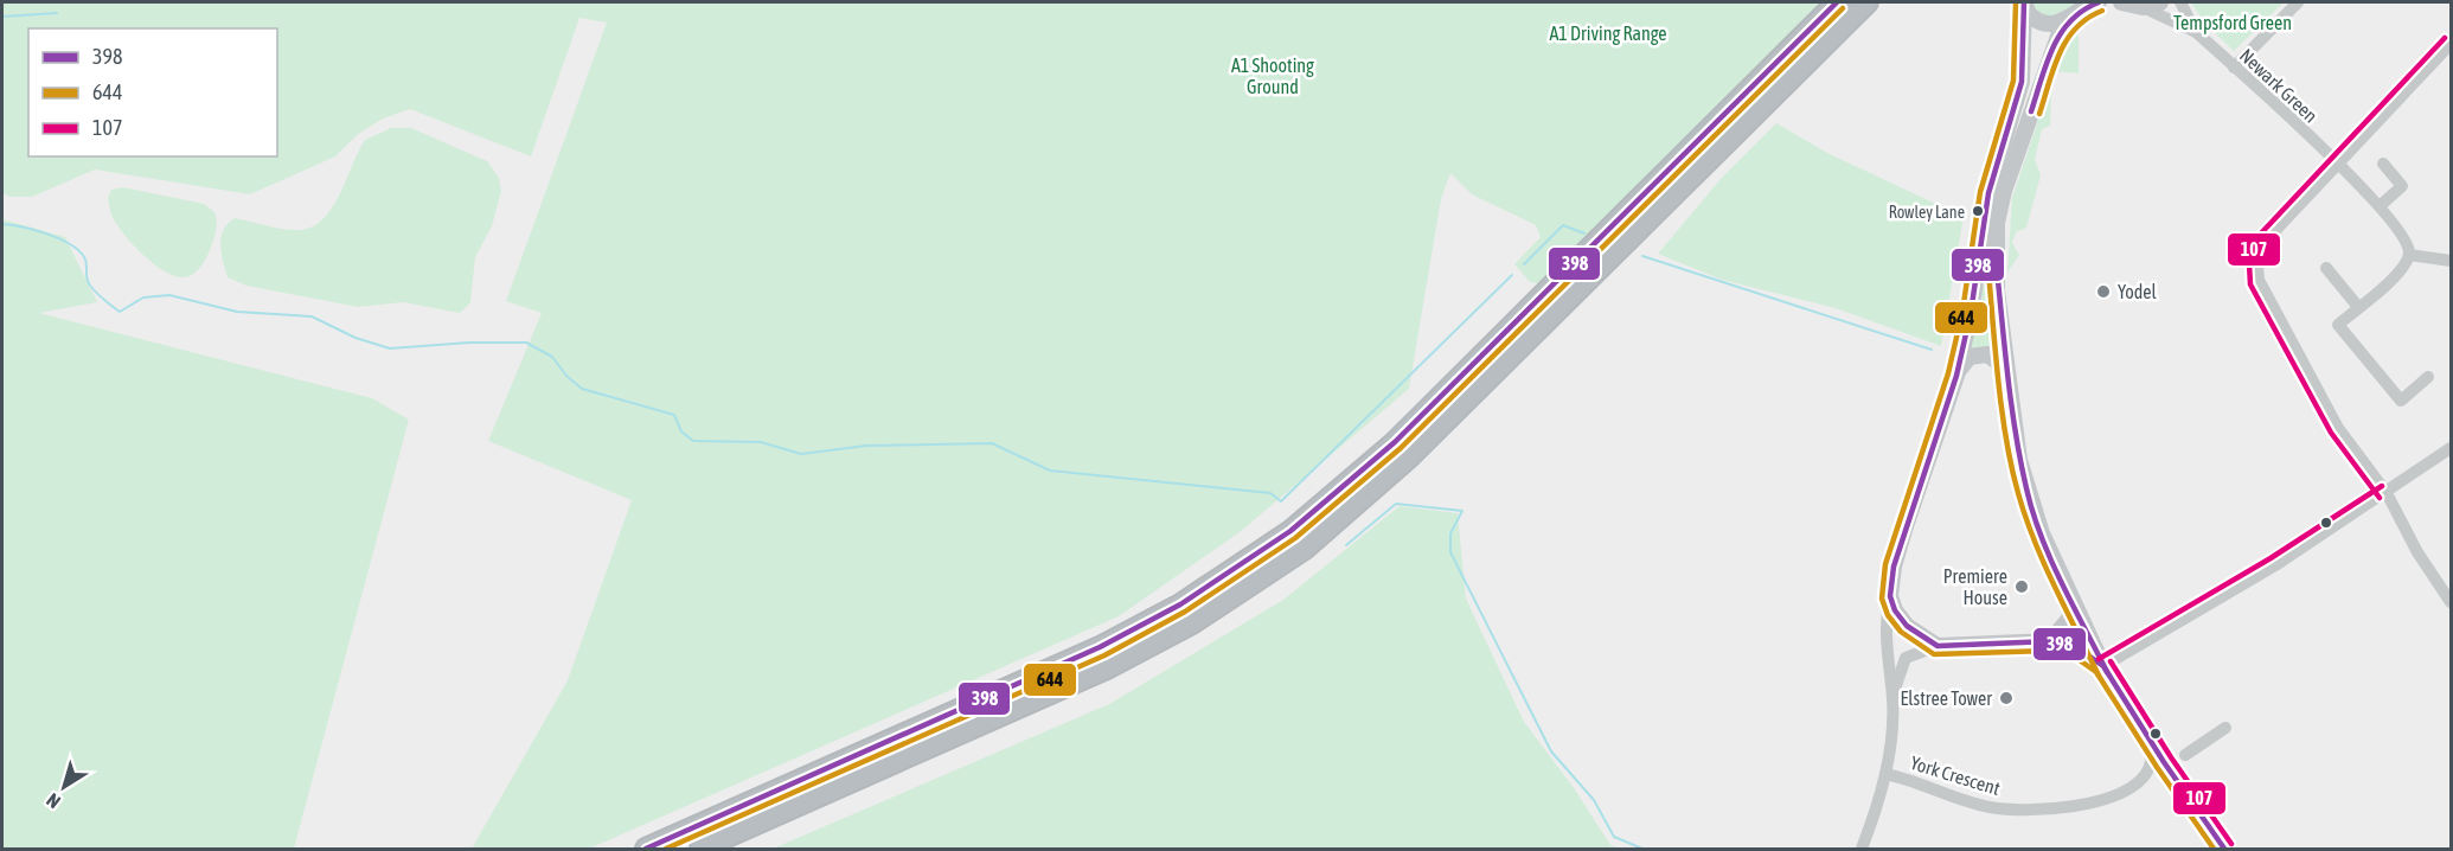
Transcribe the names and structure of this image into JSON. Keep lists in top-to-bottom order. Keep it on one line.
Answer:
{"streets":{"street":["Newark Green","York Crescent"]},"parks":["Tempsford Green","A1 Driving Range","A1 Shooting Ground"],"places":["Rowley Lane","Yodel","Premiere House","Elstree Tower"],"lines":["transit line 398","transit line 644","transit line 107"],"legend":["398","644","107"],"north":"bottom left"}
